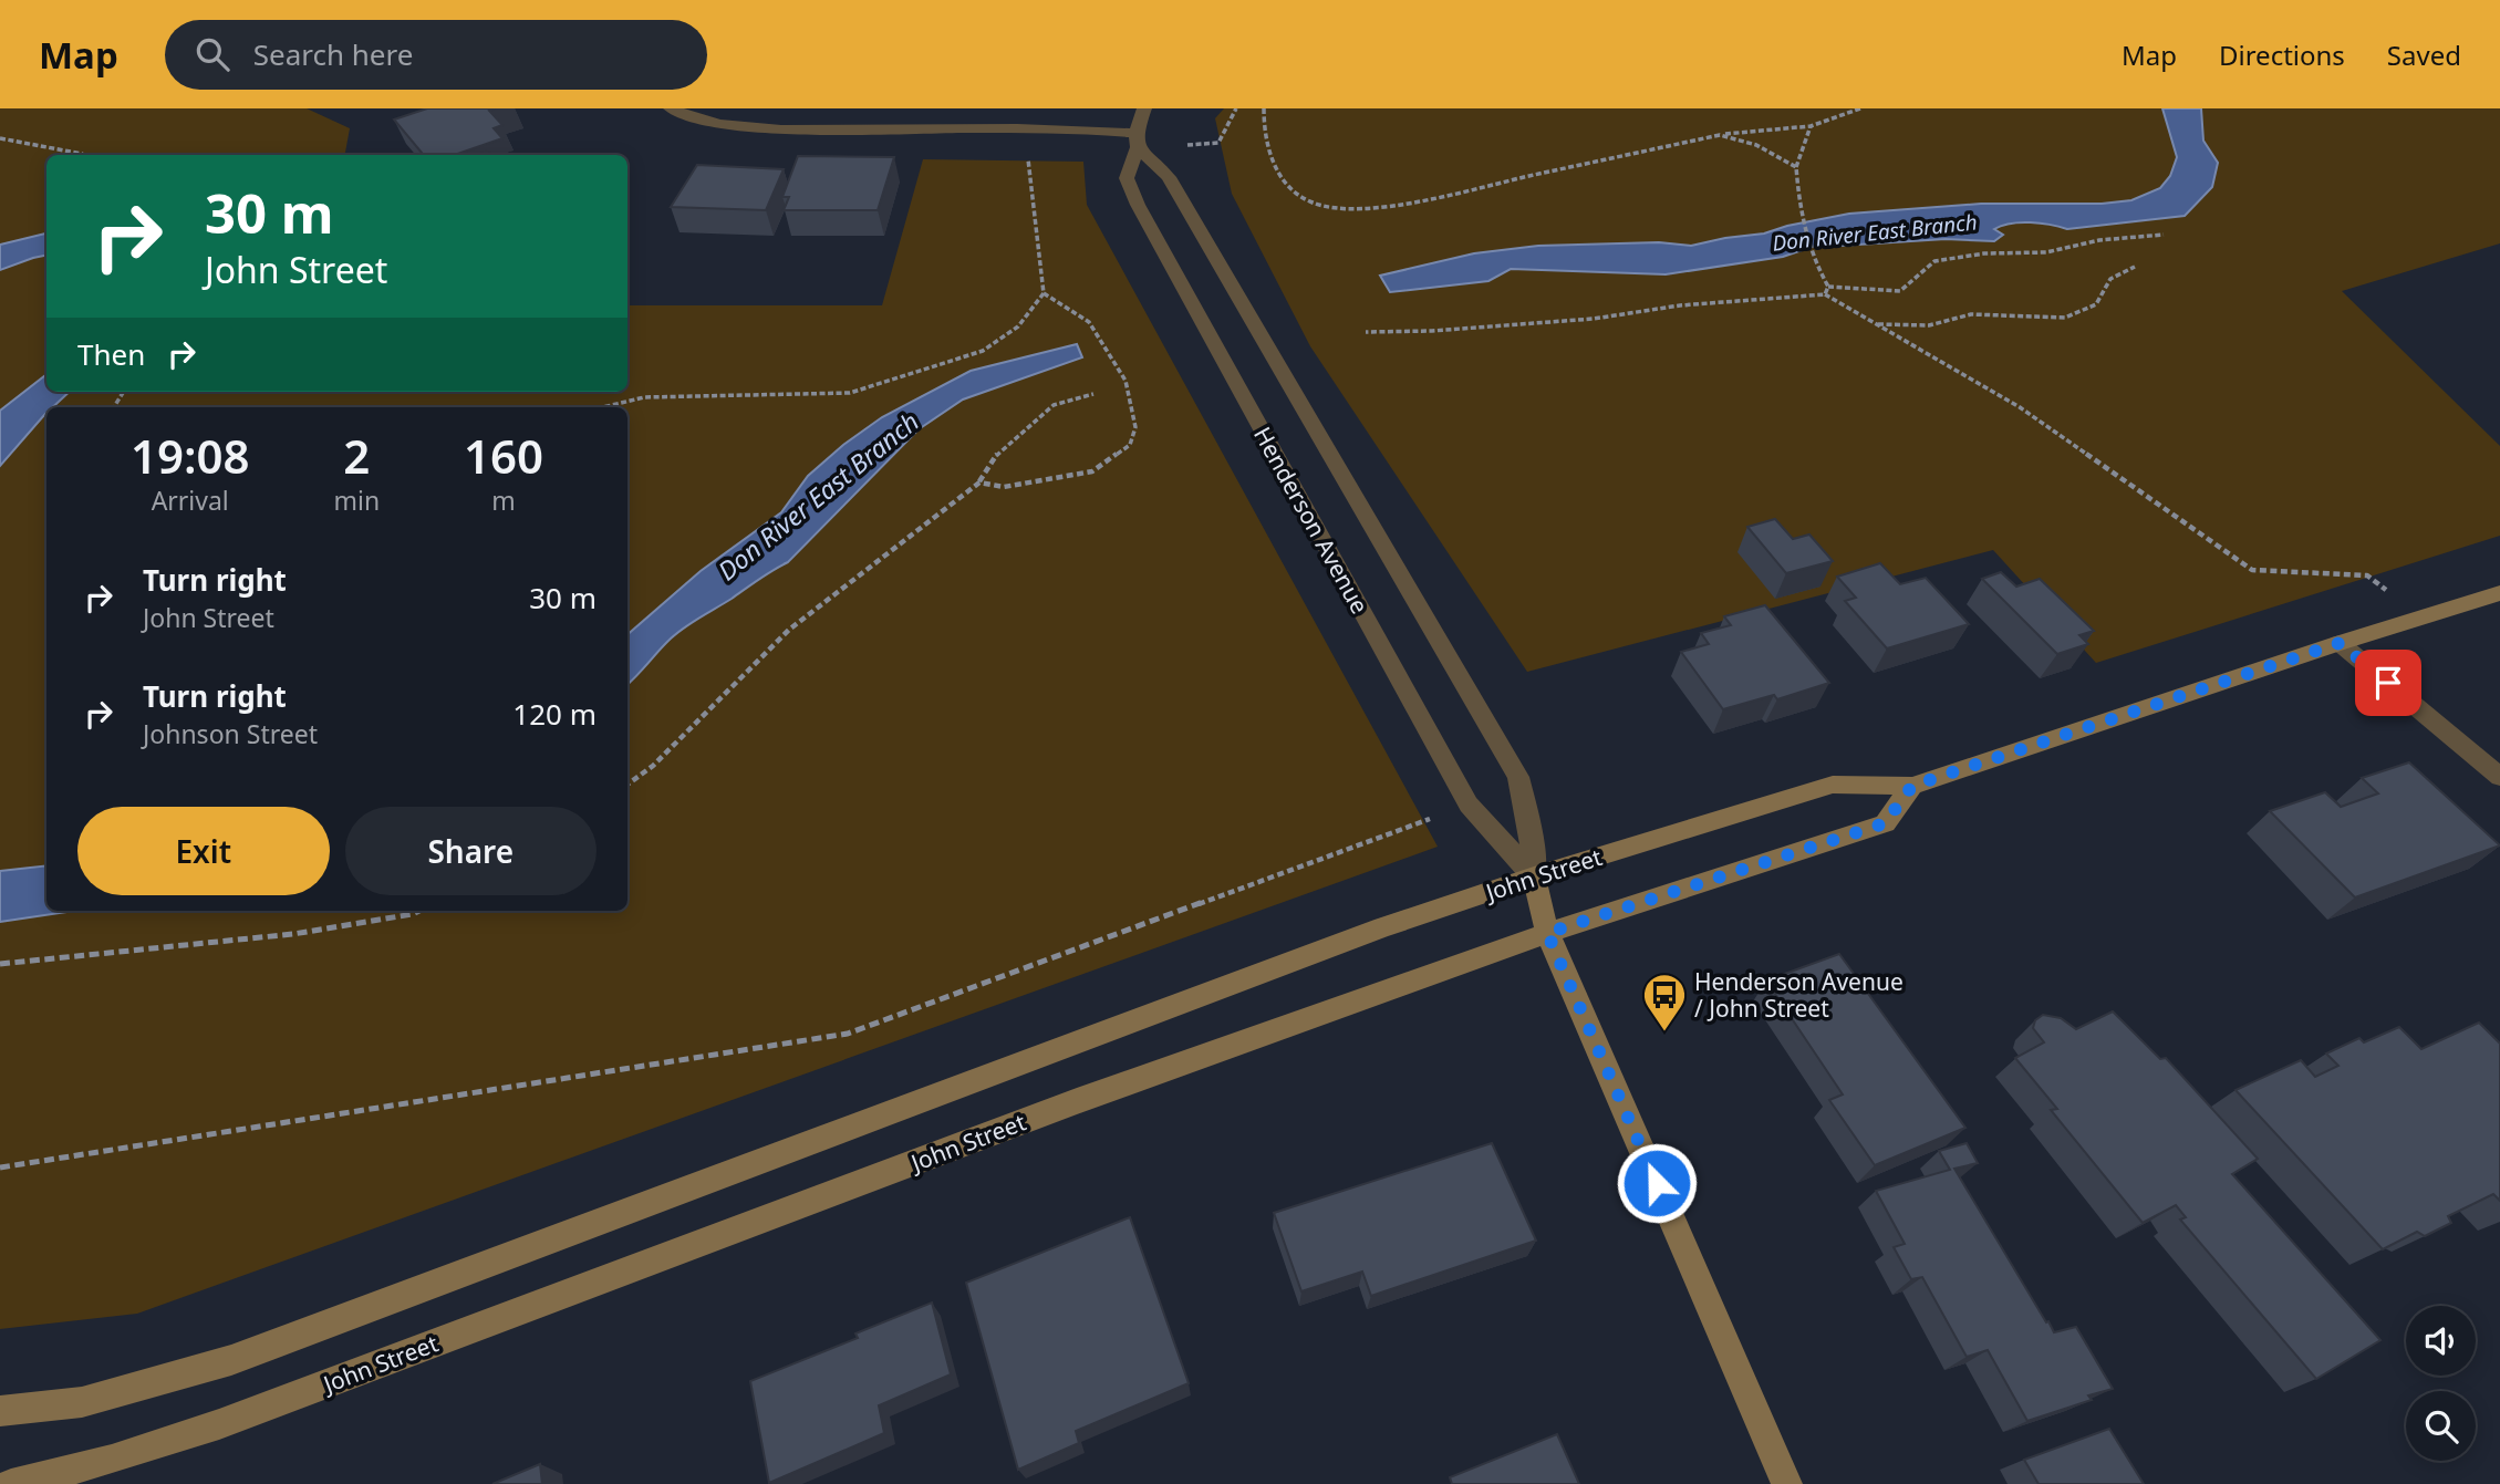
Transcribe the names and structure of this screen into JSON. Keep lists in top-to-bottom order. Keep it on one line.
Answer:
{"streets":{"main road":["Henderson Avenue","John Street"]},"crossings":[["Henderson Avenue","John Street"]],"water":["Don River East Branch"],"places":{"bus stop":["Henderson Avenue / John Street"]},"page":{"header":"Map","search":"Search here","nav":["Map","Directions","Saved"],"turn":["30 m","John Street"],"then":"Then","eta":["19:08","Arrival","2","min","160","m"],"list":[{"name":"Turn right","note":"John Street","value":"30 m"},{"name":"Turn right","note":"Johnson Street","value":"120 m"}],"buttons":["Exit","Share"]}}
